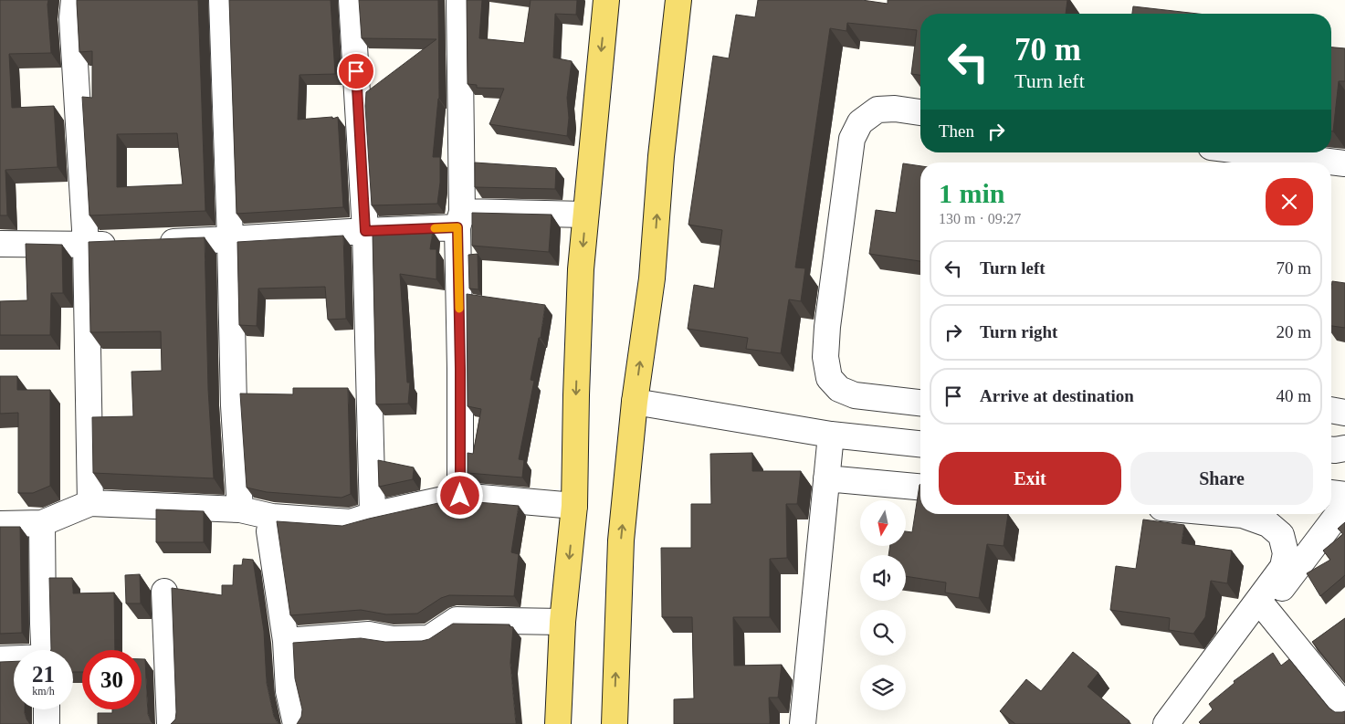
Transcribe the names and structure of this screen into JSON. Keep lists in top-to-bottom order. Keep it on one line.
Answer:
{"north":"bottom","page":{"turn":["70 m","Turn left"],"then":"Then","heading":["1 min","130 m · 09:27"],"list":[{"name":"Turn left","value":"70 m"},{"name":"Turn right","value":"20 m"},{"name":"Arrive at destination","value":"40 m"}],"buttons":["Exit","Share"],"speed":"21 km/h","limit":"30"}}
